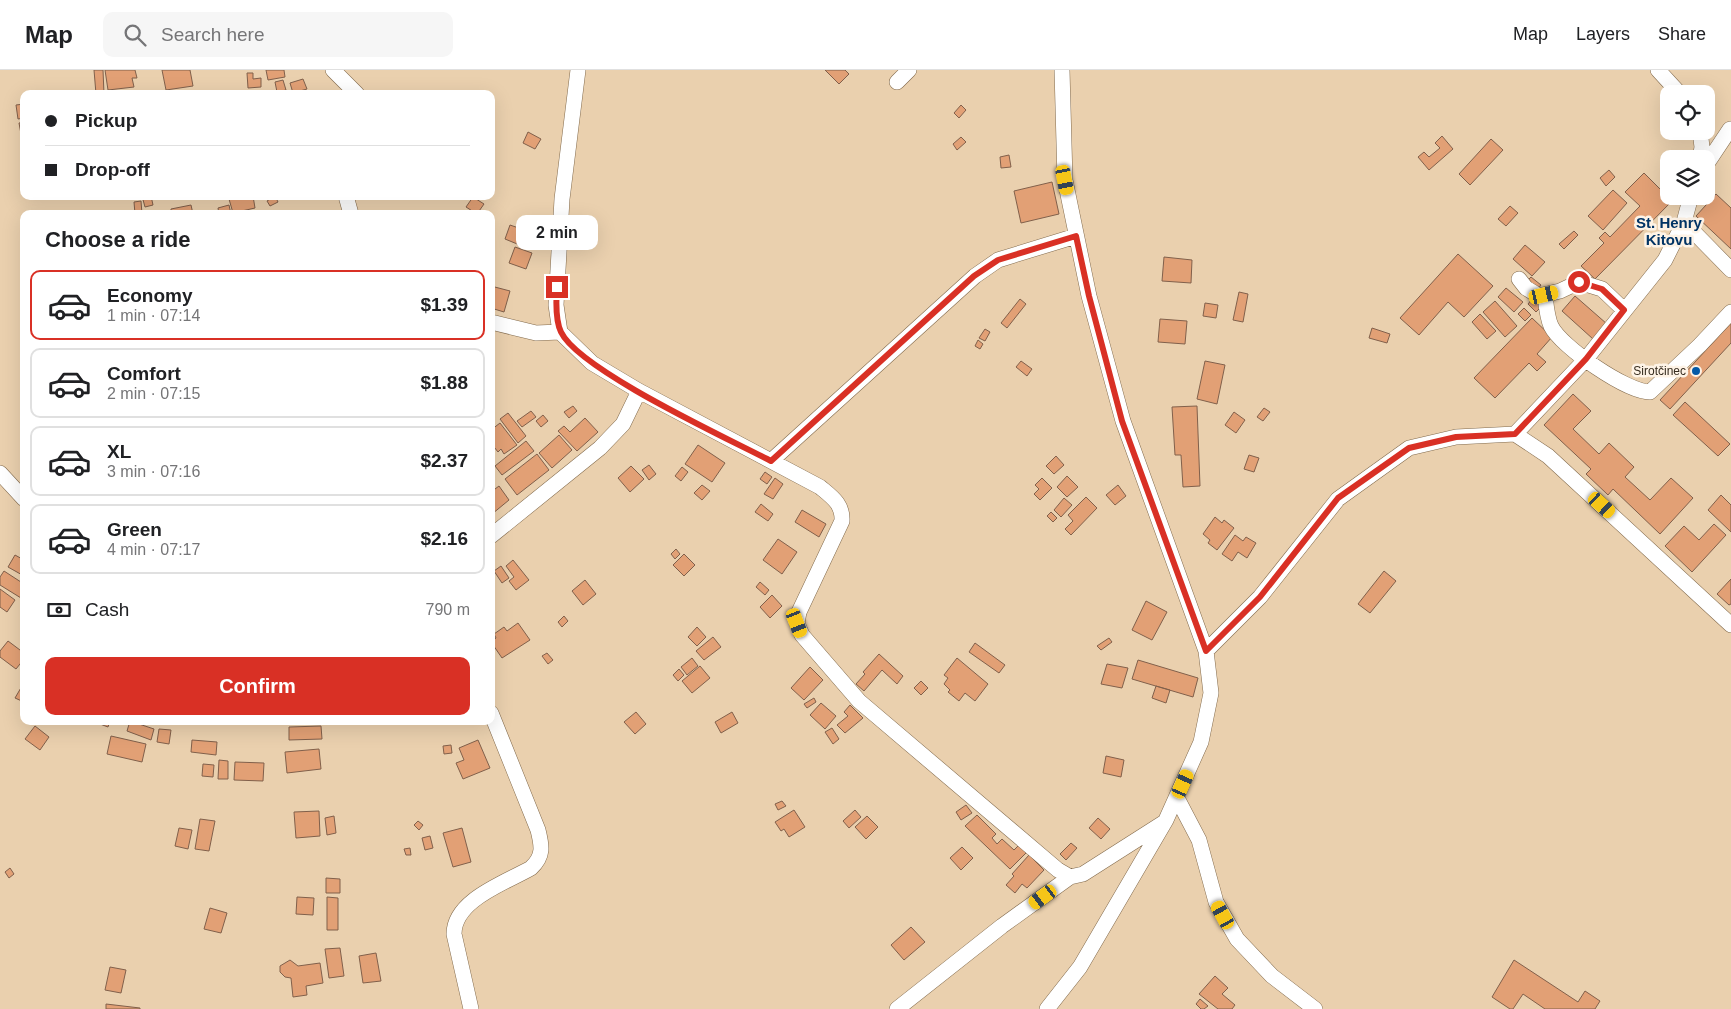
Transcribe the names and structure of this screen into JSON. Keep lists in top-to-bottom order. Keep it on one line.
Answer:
{"districts":["St. Henry Kitovu"],"places":["Sirotčinec"],"page":{"header":"Map","search":"Search here","nav":["Map","Layers","Share"],"banner":["Pickup","Drop-off"],"heading":"Choose a ride","bubble":"2 min","list":[{"name":"Economy","note":"1 min · 07:14","value":"$1.39"},{"name":"Comfort","note":"2 min · 07:15","value":"$1.88"},{"name":"XL","note":"3 min · 07:16","value":"$2.37"},{"name":"Green","note":"4 min · 07:17","value":"$2.16"}],"pay":["Cash","790 m"],"buttons":"Confirm"}}
